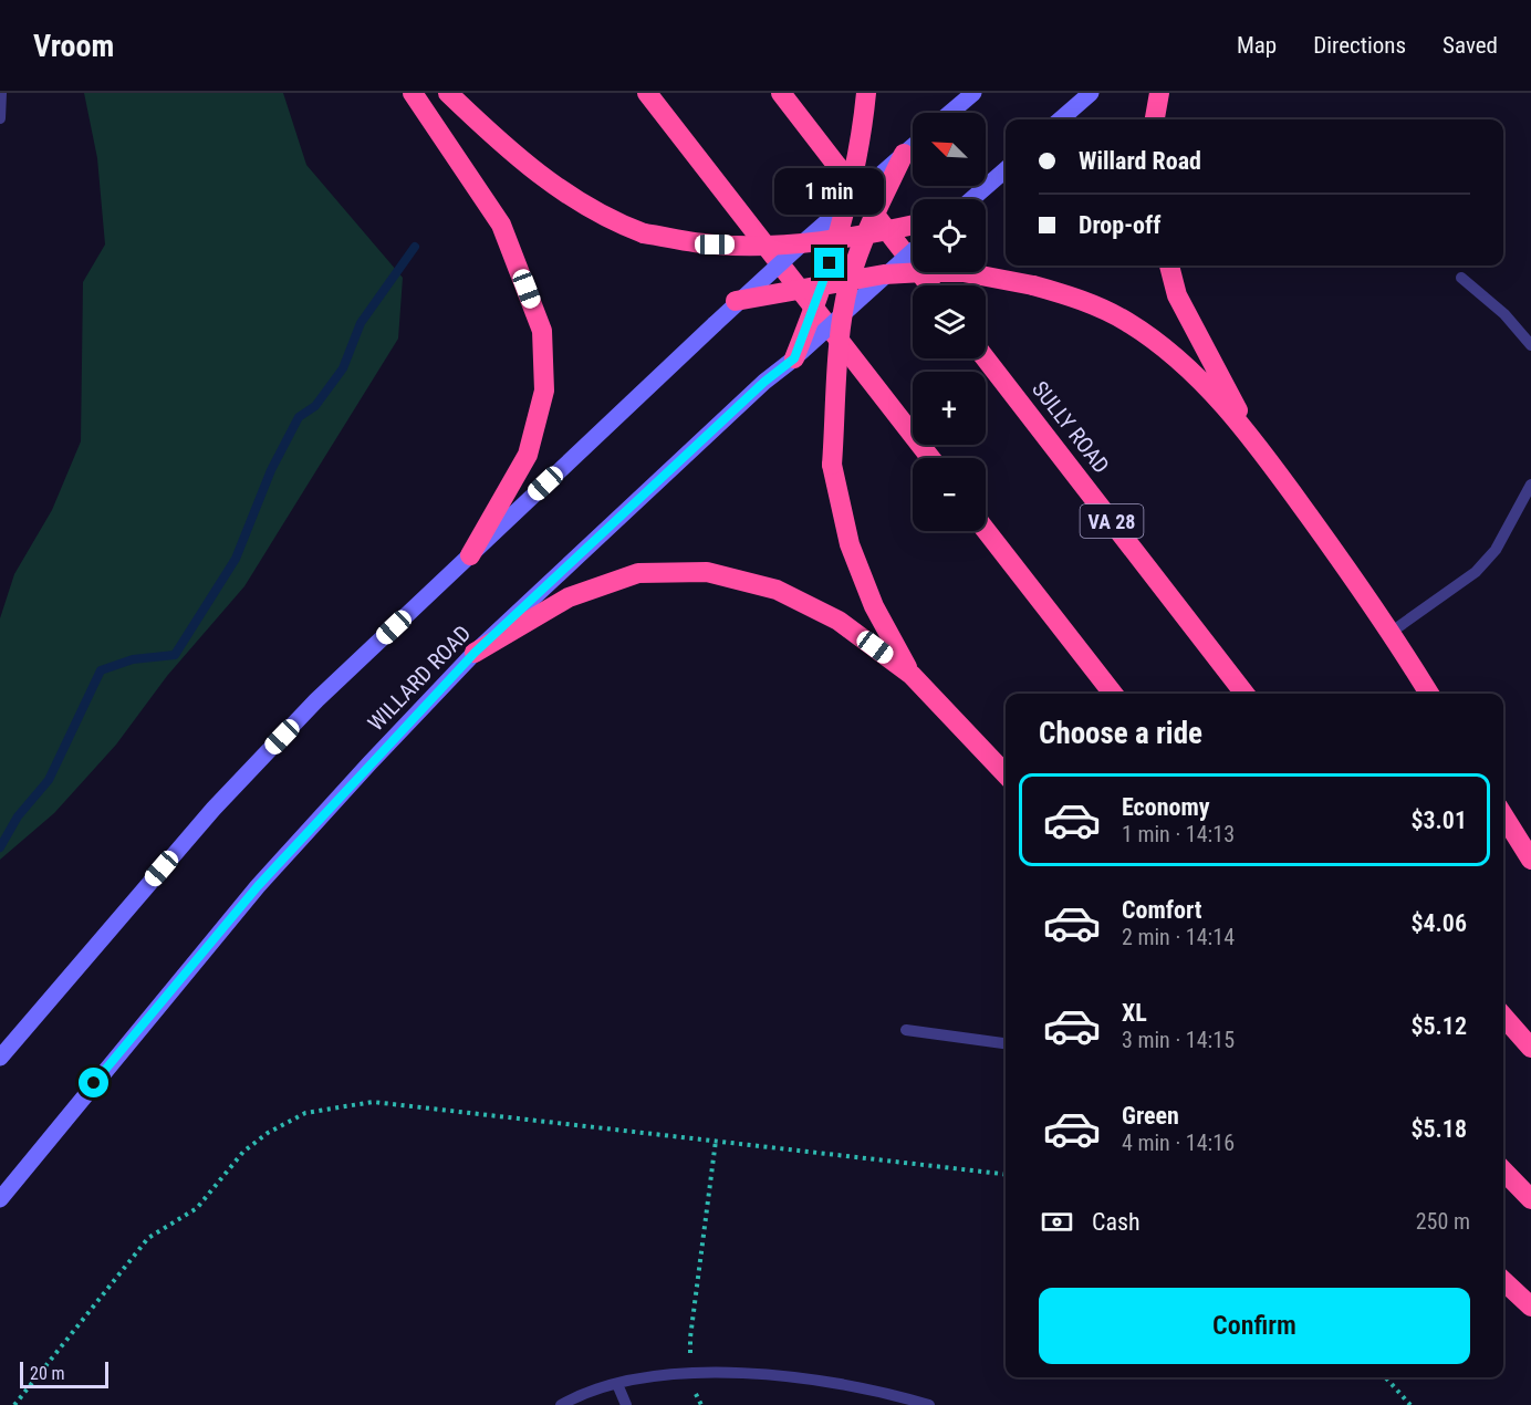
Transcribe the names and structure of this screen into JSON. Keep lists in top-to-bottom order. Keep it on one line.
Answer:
{"streets":{"highway":["SULLY ROAD","VA 28"],"main road":["WILLARD ROAD"]},"scale_bar":"20 m","north":"top left","page":{"header":"Vroom","nav":["Map","Directions","Saved"],"map_buttons":["+","−"],"banner":["Willard Road","Drop-off"],"bubble":"1 min","heading":"Choose a ride","list":[{"name":"Economy","note":"1 min · 14:13","value":"$3.01"},{"name":"Comfort","note":"2 min · 14:14","value":"$4.06"},{"name":"XL","note":"3 min · 14:15","value":"$5.12"},{"name":"Green","note":"4 min · 14:16","value":"$5.18"}],"pay":["Cash","250 m"],"buttons":"Confirm","scale":"20 m"}}
